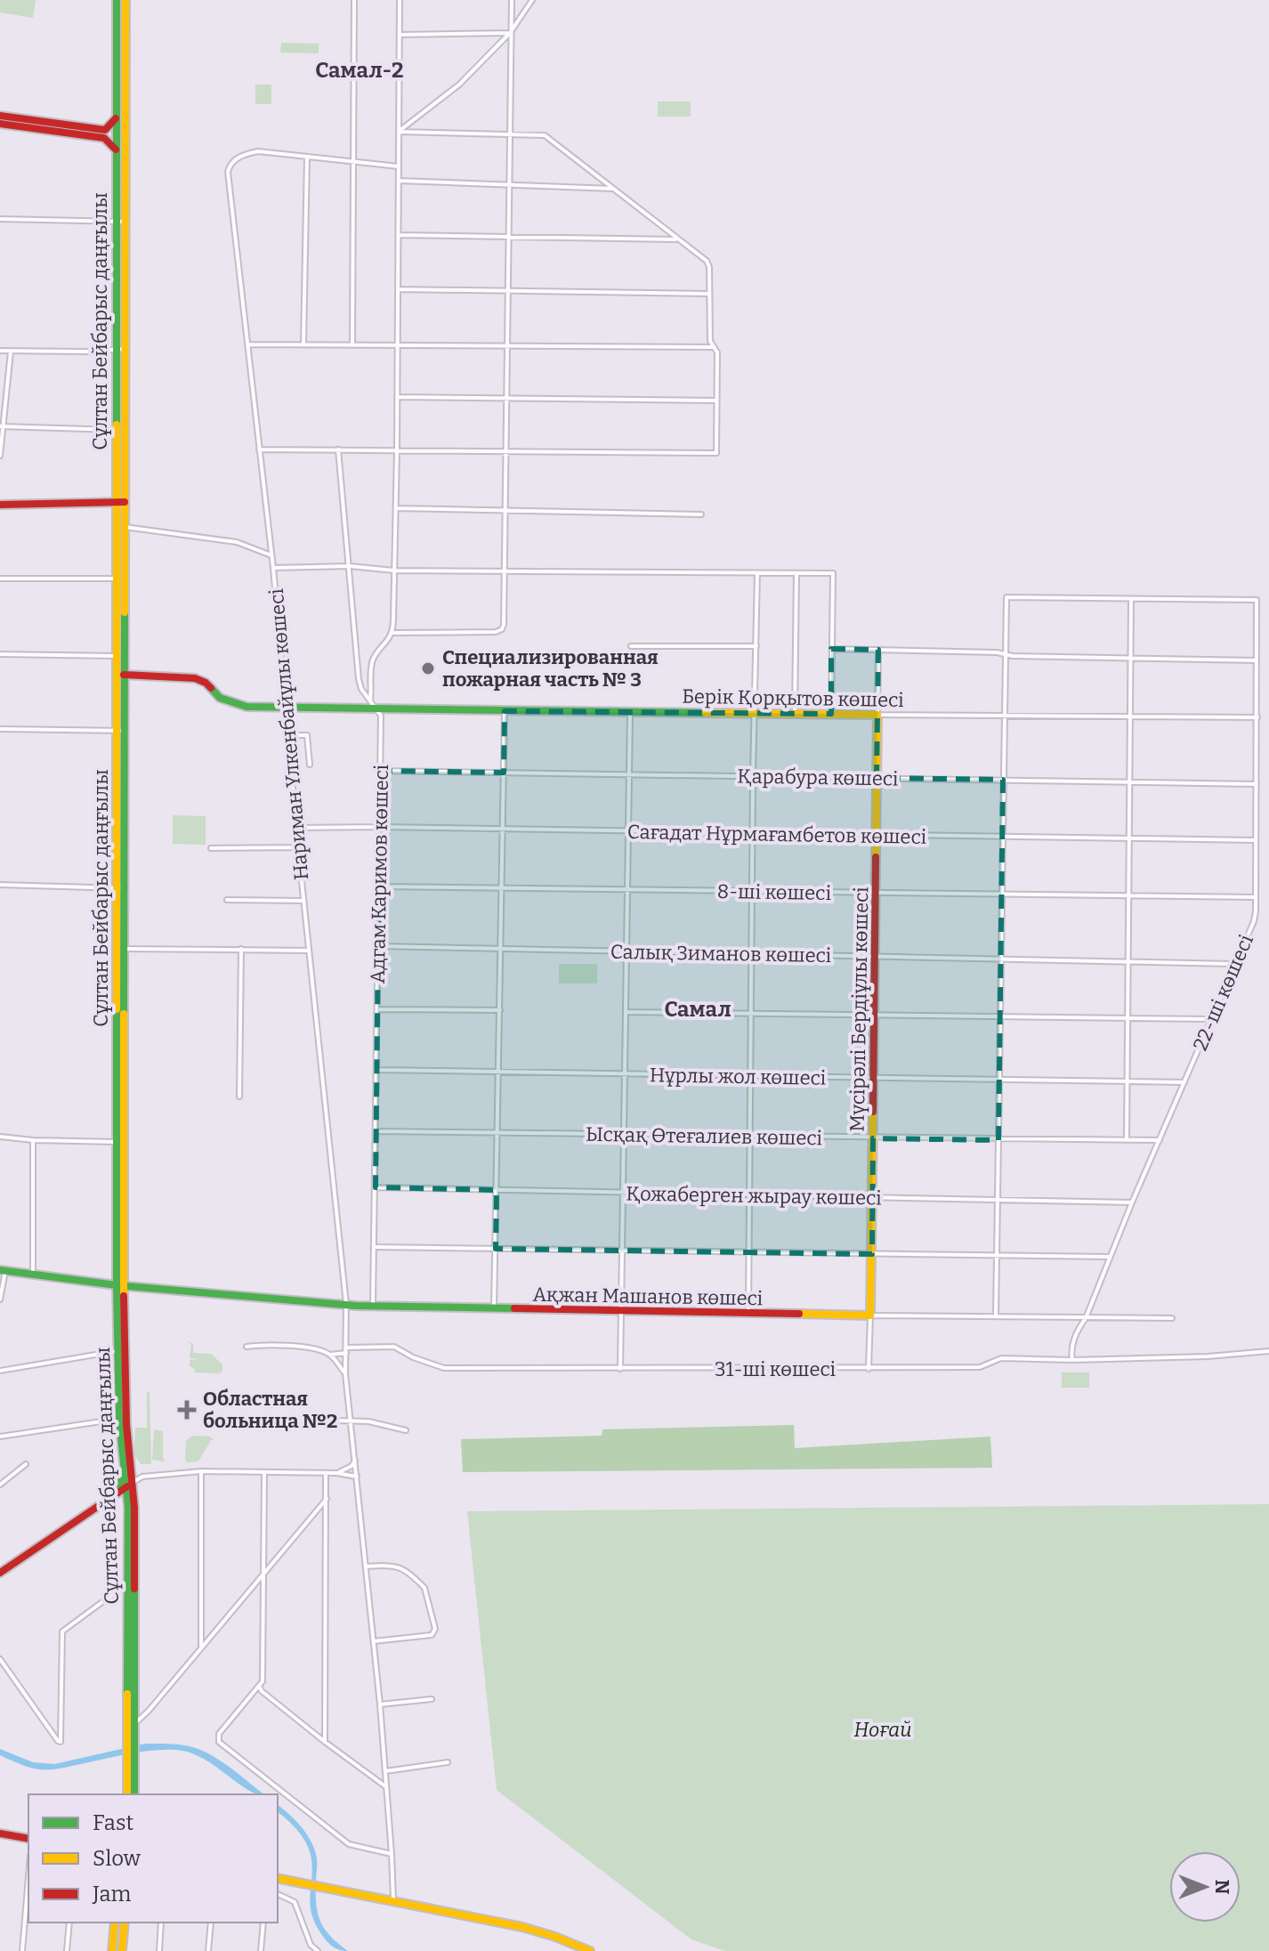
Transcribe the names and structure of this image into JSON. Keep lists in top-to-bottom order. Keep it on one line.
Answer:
{"streets":{"main road":["Сұлтан Бейбарыс даңғылы","Берік Қорқытов көшесі","Мүсірәлі Бердіұлы көшесі","Ақжан Машанов көшесі"],"street":["Нариман Үлкенбайұлы көшесі","Қарабура көшесі","Сағадат Нұрмағамбетов көшесі","Адгам Каримов көшесі","8-шi көшесi","Салық Зиманов көшесі","22-ші көшесі","Нұрлы жол көшесі","Ысқақ Өтеғалиев көшесі","Қожаберген жырау көшесі","31-ші көшесі"]},"crossings":[["Сұлтан Бейбарыс даңғылы","Берік Қорқытов көшесі"],["Сұлтан Бейбарыс даңғылы","Ақжан Машанов көшесі"],["Берік Қорқытов көшесі","Нариман Үлкенбайұлы көшесі"],["Берік Қорқытов көшесі","Адгам Каримов көшесі"],["Берік Қорқытов көшесі","22-ші көшесі"],["Берік Қорқытов көшесі","Мүсірәлі Бердіұлы көшесі"],["Нариман Үлкенбайұлы көшесі","Сағадат Нұрмағамбетов көшесі"],["Нариман Үлкенбайұлы көшесі","Ақжан Машанов көшесі"],["Нариман Үлкенбайұлы көшесі","31-ші көшесі"],["Қарабура көшесі","Адгам Каримов көшесі"],["Қарабура көшесі","22-ші көшесі"],["Қарабура көшесі","Мүсірәлі Бердіұлы көшесі"],["Сағадат Нұрмағамбетов көшесі","Адгам Каримов көшесі"],["Сағадат Нұрмағамбетов көшесі","22-ші көшесі"],["Сағадат Нұрмағамбетов көшесі","Мүсірәлі Бердіұлы көшесі"],["Адгам Каримов көшесі","8-шi көшесi"],["Адгам Каримов көшесі","Салық Зиманов көшесі"],["Адгам Каримов көшесі","Нұрлы жол көшесі"],["Адгам Каримов көшесі","Ысқақ Өтеғалиев көшесі"],["Адгам Каримов көшесі","Қожаберген жырау көшесі"],["Адгам Каримов көшесі","Ақжан Машанов көшесі"],["8-шi көшесi","22-ші көшесі"],["8-шi көшесi","Мүсірәлі Бердіұлы көшесі"],["Салық Зиманов көшесі","22-ші көшесі"],["Салық Зиманов көшесі","Мүсірәлі Бердіұлы көшесі"],["22-ші көшесі","Нұрлы жол көшесі"],["22-ші көшесі","Ысқақ Өтеғалиев көшесі"],["22-ші көшесі","Қожаберген жырау көшесі"],["22-ші көшесі","Ақжан Машанов көшесі"],["22-ші көшесі","31-ші көшесі"],["Мүсірәлі Бердіұлы көшесі","Нұрлы жол көшесі"],["Мүсірәлі Бердіұлы көшесі","Ысқақ Өтеғалиев көшесі"],["Мүсірәлі Бердіұлы көшесі","Қожаберген жырау көшесі"],["Мүсірәлі Бердіұлы көшесі","Ақжан Машанов көшесі"],["Мүсірәлі Бердіұлы көшесі","31-ші көшесі"]],"districts":["Самал-2","Самал"],"parks":["Ноғай"],"places":{"other":["Специализированная пожарная часть № 3"],"health":["Областная больница №2"]},"legend":["Fast","Slow","Jam"],"north":"right"}
